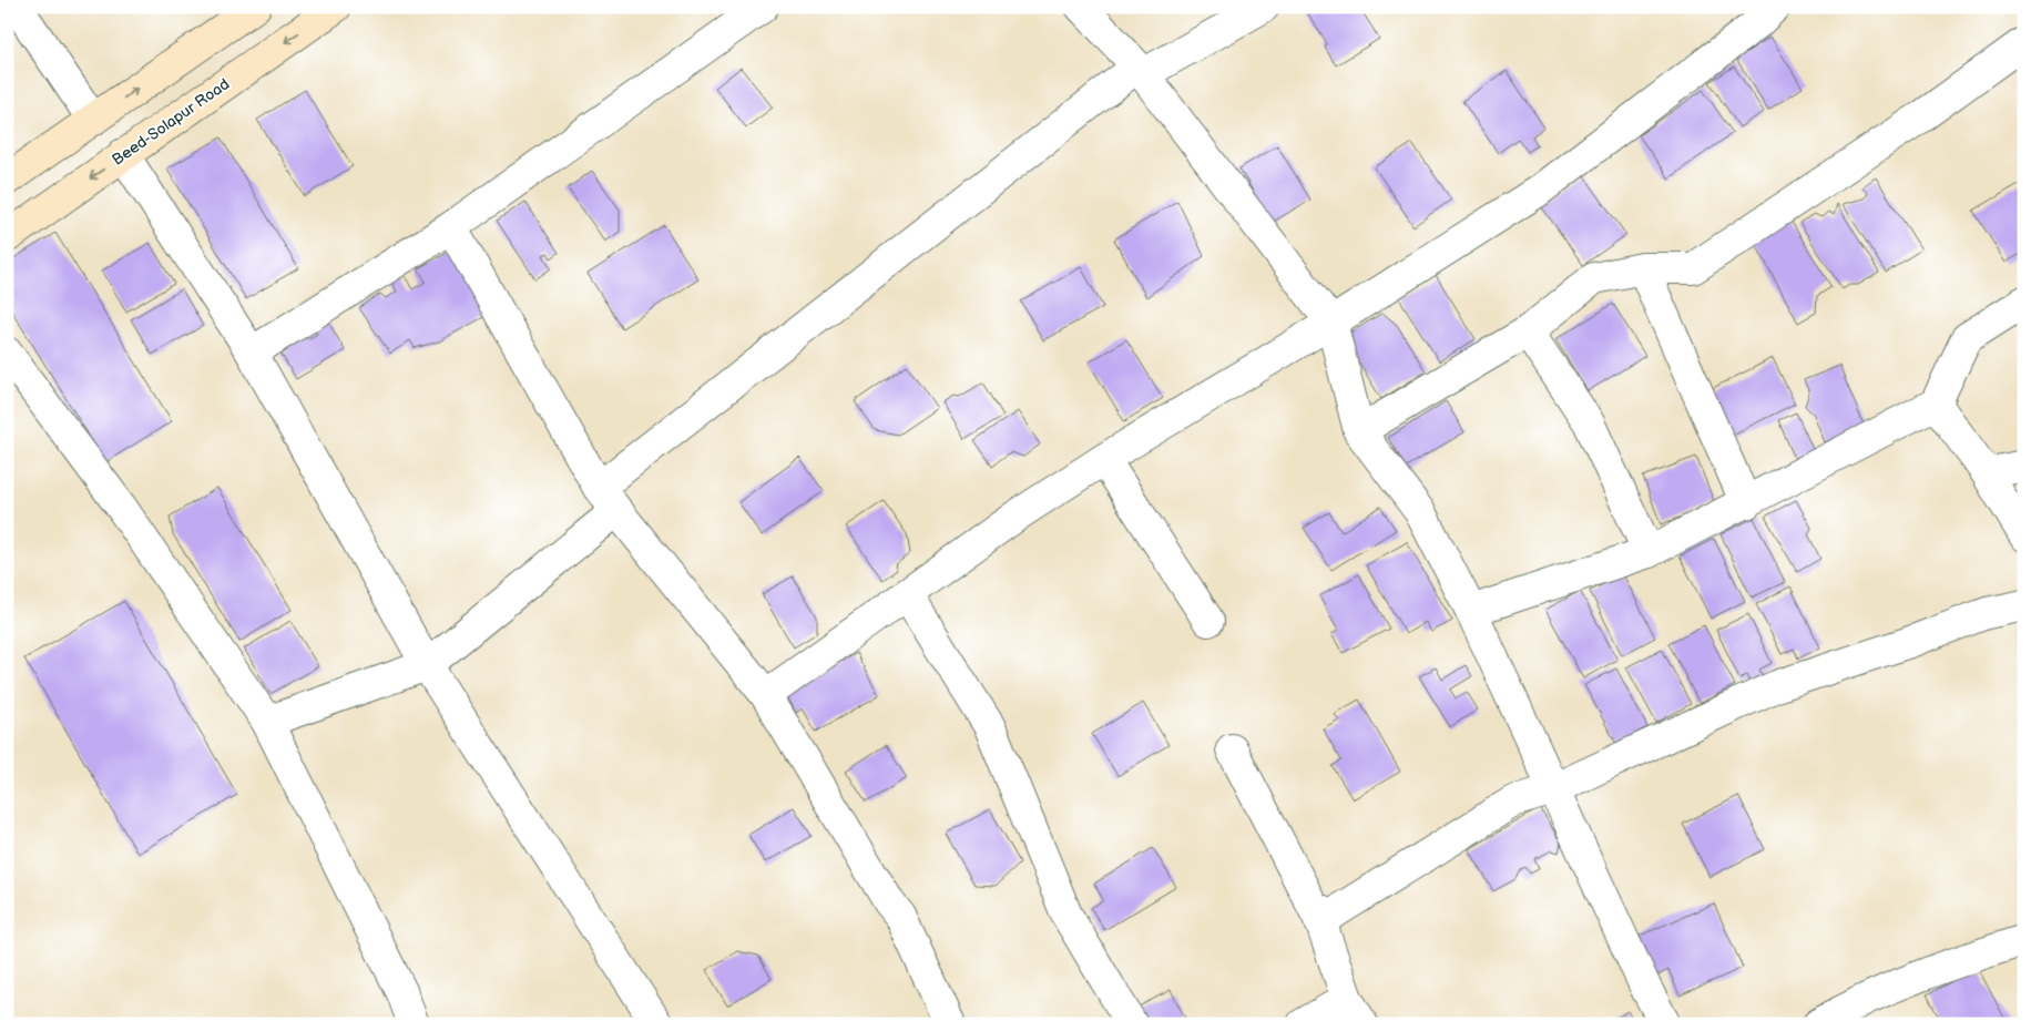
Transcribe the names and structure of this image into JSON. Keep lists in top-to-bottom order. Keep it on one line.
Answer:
{"streets":{"main road":["Beed-Solapur Road"]}}
